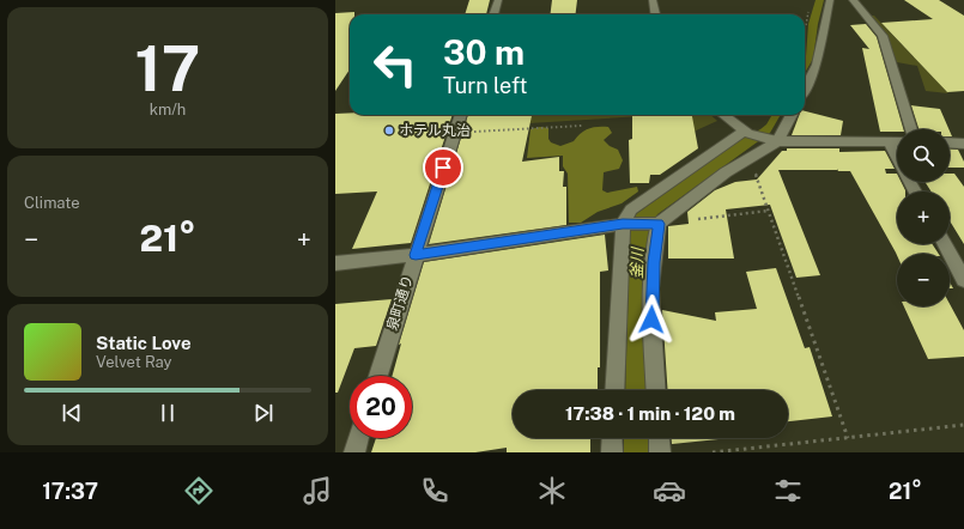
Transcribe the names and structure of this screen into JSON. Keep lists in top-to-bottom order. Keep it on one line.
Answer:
{"streets":{"street":["泉町通り"]},"water":["釜川"],"places":["ホテル丸治"],"page":{"tile":[["17","km/h"],"Climate"],"turn":["30 m","Turn left"],"map_buttons":["+","−"],"heat":["−","21°","+"],"song":["Static Love","Velvet Ray"],"limit":"20","trip":"17:38 · 1 min · 120 m","tabs":["17:37","21°"]}}
